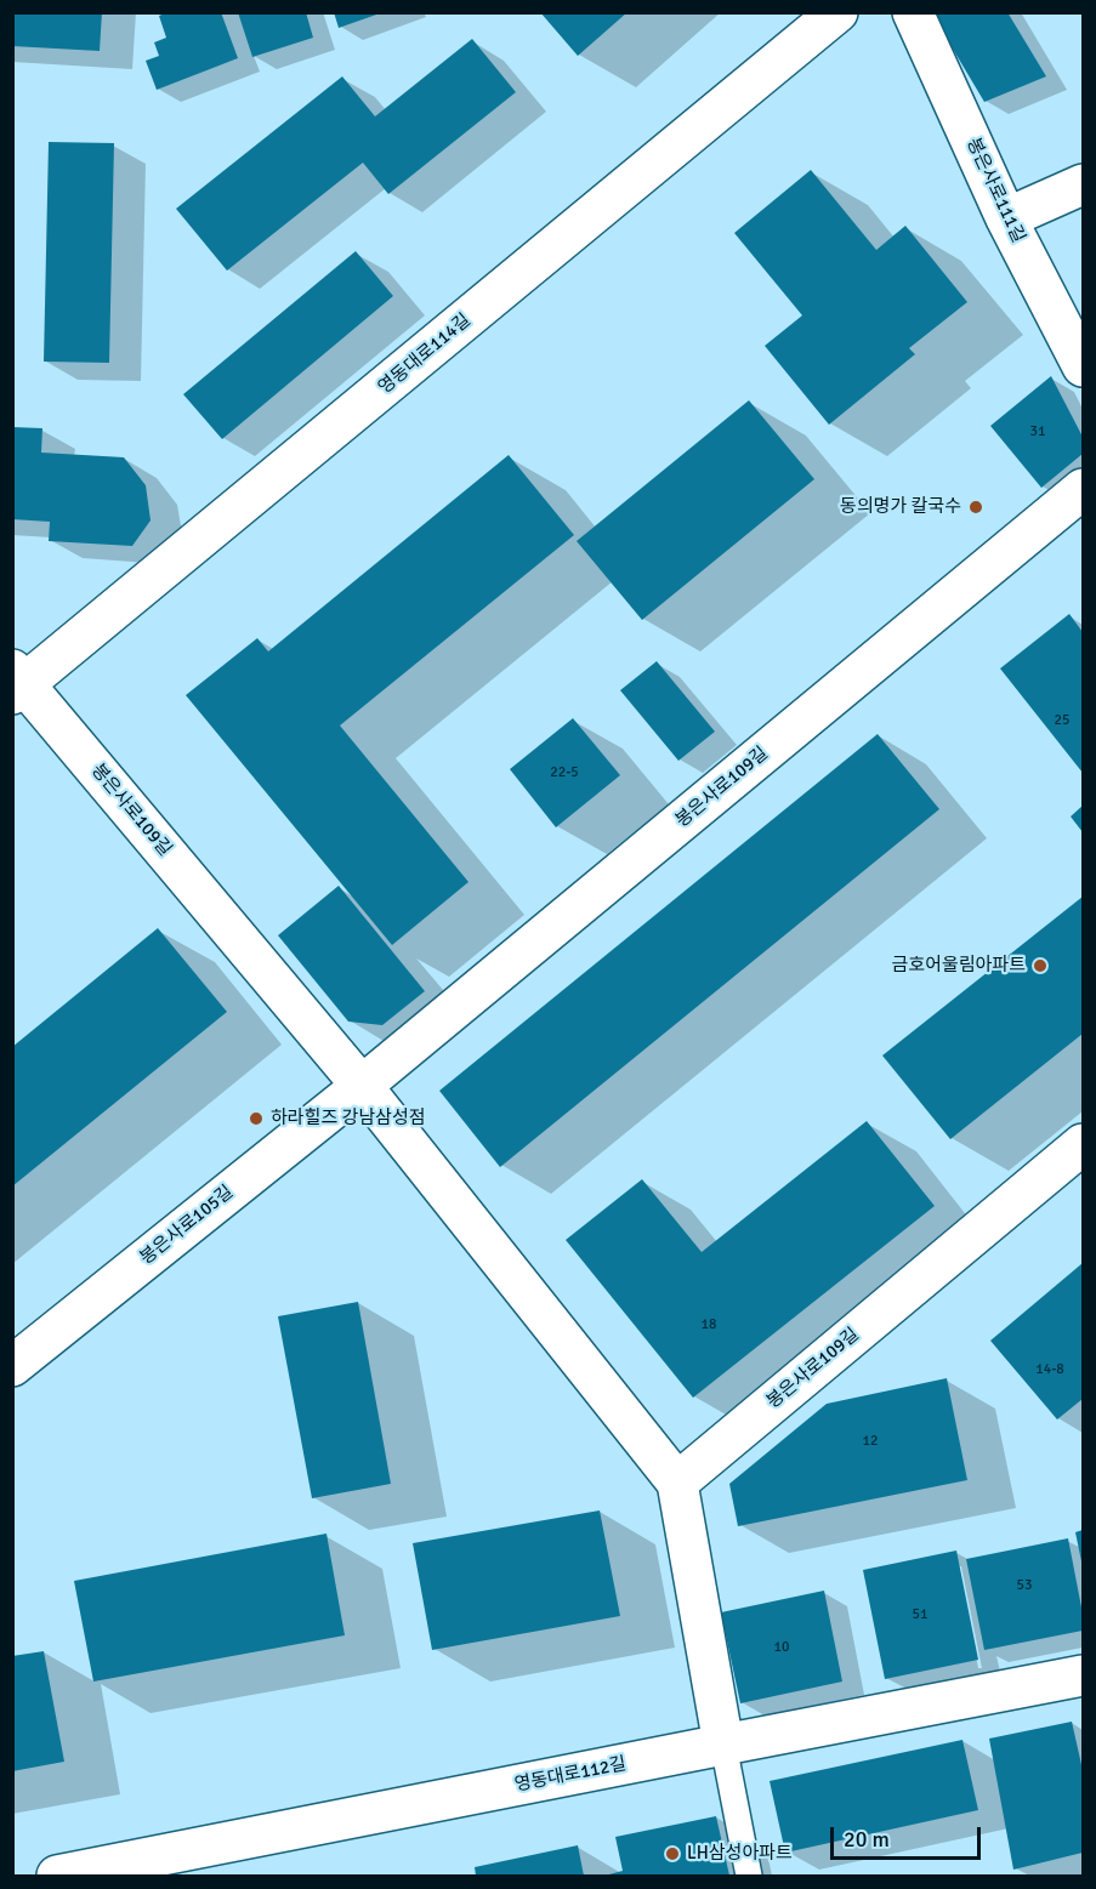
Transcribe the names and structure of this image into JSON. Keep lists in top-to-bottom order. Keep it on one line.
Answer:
{"streets":{"street":["봉은사로111길","영동대로114길","봉은사로109길","봉은사로105길","영동대로112길"]},"crossings":[["영동대로114길","봉은사로109길"],["봉은사로109길","봉은사로105길"],["봉은사로109길","영동대로112길"]],"places":["동의명가 칼국수","금호어울림아파트","하라힐즈 강남삼성점","LH삼성아파트"],"house_numbers":["31","25","22-5","18","14-8","12","53","51","10"],"scale_bar":"20 m"}
